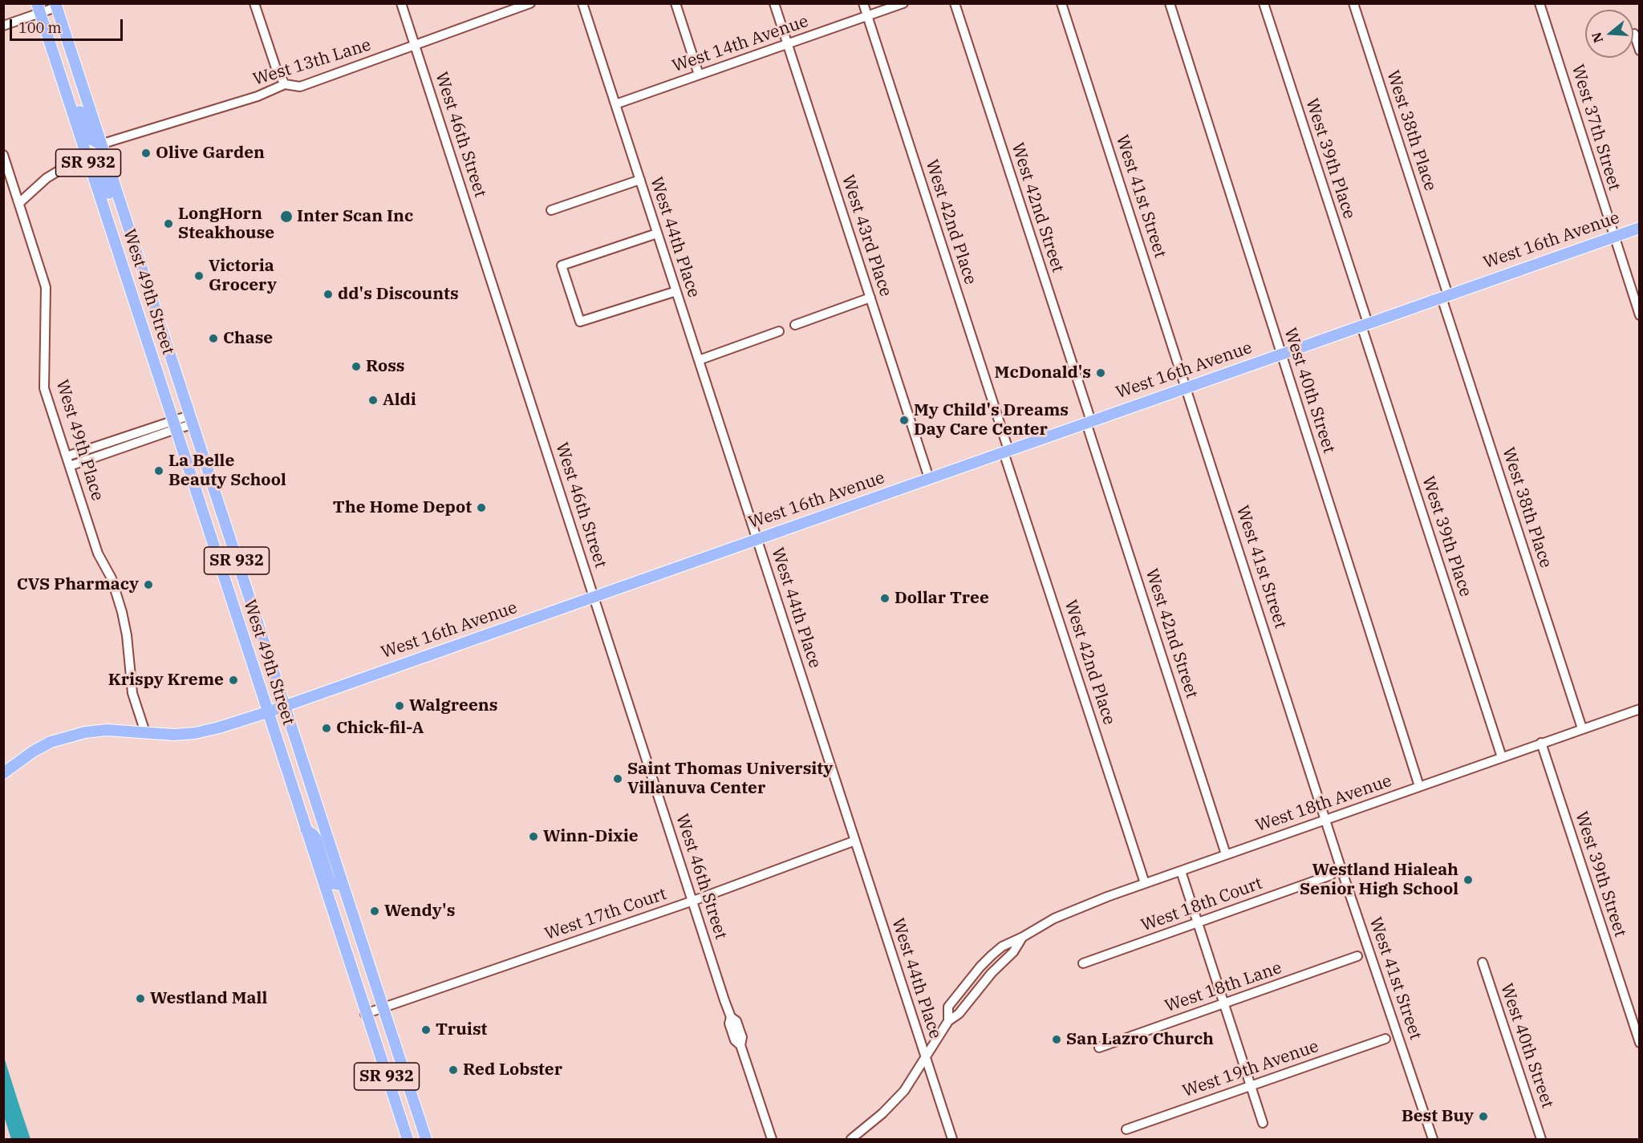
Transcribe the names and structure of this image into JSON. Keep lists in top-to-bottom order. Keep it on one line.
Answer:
{"streets":{"main road":["SR 932","West 16th Avenue","West 49th Street"],"street":["West 14th Avenue","West 13th Lane","West 37th Street","West 38th Place","West 46th Street","West 39th Place","West 41st Street","West 42nd Street","West 42nd Place","West 43rd Place","West 44th Place","West 40th Street","West 49th Place","West 18th Avenue","West 39th Street","West 18th Court","West 17th Court","West 18th Lane","West 19th Avenue"]},"crossings":[["West 14th Avenue","West 42nd Place"],["West 14th Avenue","West 43rd Place"],["West 14th Avenue","West 44th Place"],["West 13th Lane","West 46th Street"],["West 13th Lane","West 49th Street"],["West 37th Street","West 16th Avenue"],["West 38th Place","West 16th Avenue"],["West 38th Place","West 18th Avenue"],["West 46th Street","West 16th Avenue"],["West 46th Street","West 17th Court"],["West 39th Place","West 16th Avenue"],["West 39th Place","West 18th Avenue"],["West 41st Street","West 16th Avenue"],["West 41st Street","West 18th Avenue"],["West 42nd Street","West 16th Avenue"],["West 42nd Street","West 18th Avenue"],["West 42nd Place","West 16th Avenue"],["West 42nd Place","West 18th Avenue"],["West 43rd Place","West 16th Avenue"],["West 44th Place","West 16th Avenue"],["West 44th Place","West 18th Avenue"],["West 44th Place","West 17th Court"],["West 16th Avenue","West 49th Street"],["West 16th Avenue","West 40th Street"],["West 16th Avenue","West 49th Place"],["West 49th Street","West 17th Court"],["West 40th Street","West 18th Avenue"],["West 18th Avenue","West 39th Street"]],"places":["Olive Garden","Inter Scan Inc","LongHorn Steakhouse","Victoria Grocery","dd's Discounts","Chase","Ross","McDonald's","Aldi","My Child's Dreams Day Care Center","La Belle Beauty School","The Home Depot","CVS Pharmacy","Dollar Tree","Krispy Kreme","Walgreens","Chick-fil-A","Saint Thomas University Villanuva Center","Winn-Dixie","Westland Hialeah Senior High School","Wendy's","Westland Mall","Truist","San Lazro Church","Red Lobster","Best Buy"],"scale_bar":"100 m","north":"left"}
